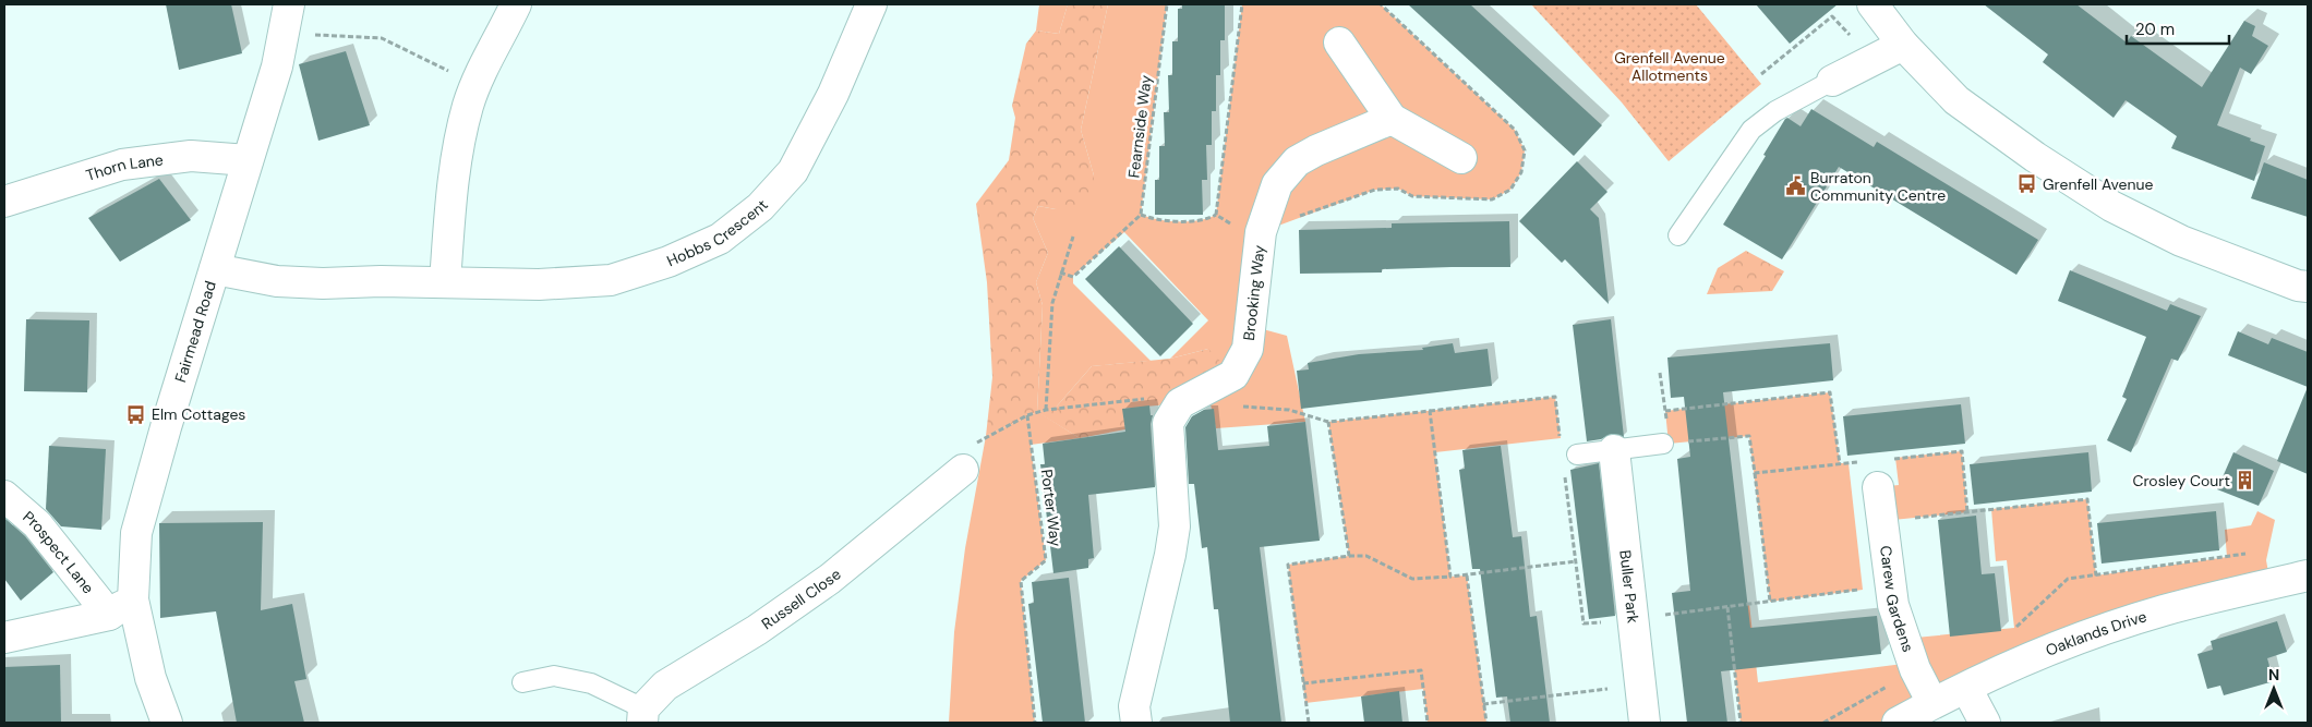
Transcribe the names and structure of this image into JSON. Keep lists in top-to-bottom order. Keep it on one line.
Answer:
{"streets":{"street":["Thorn Lane","Hobbs Crescent","Brooking Way","Fairmead Road","Prospect Lane","Buller Park","Carew Gardens","Russell Close","Oaklands Drive"],"path":["Fearnside Way","Porter Way"]},"crossings":[["Thorn Lane","Fairmead Road"],["Hobbs Crescent","Fairmead Road"],["Fairmead Road","Prospect Lane"],["Carew Gardens","Oaklands Drive"]],"parks":["Grenfell Avenue Allotments"],"places":{"bus stop":["Grenfell Avenue","Elm Cottages"],"public building":["Burraton Community Centre"],"building":["Crosley Court"]},"scale_bar":"20 m","north":"top"}
